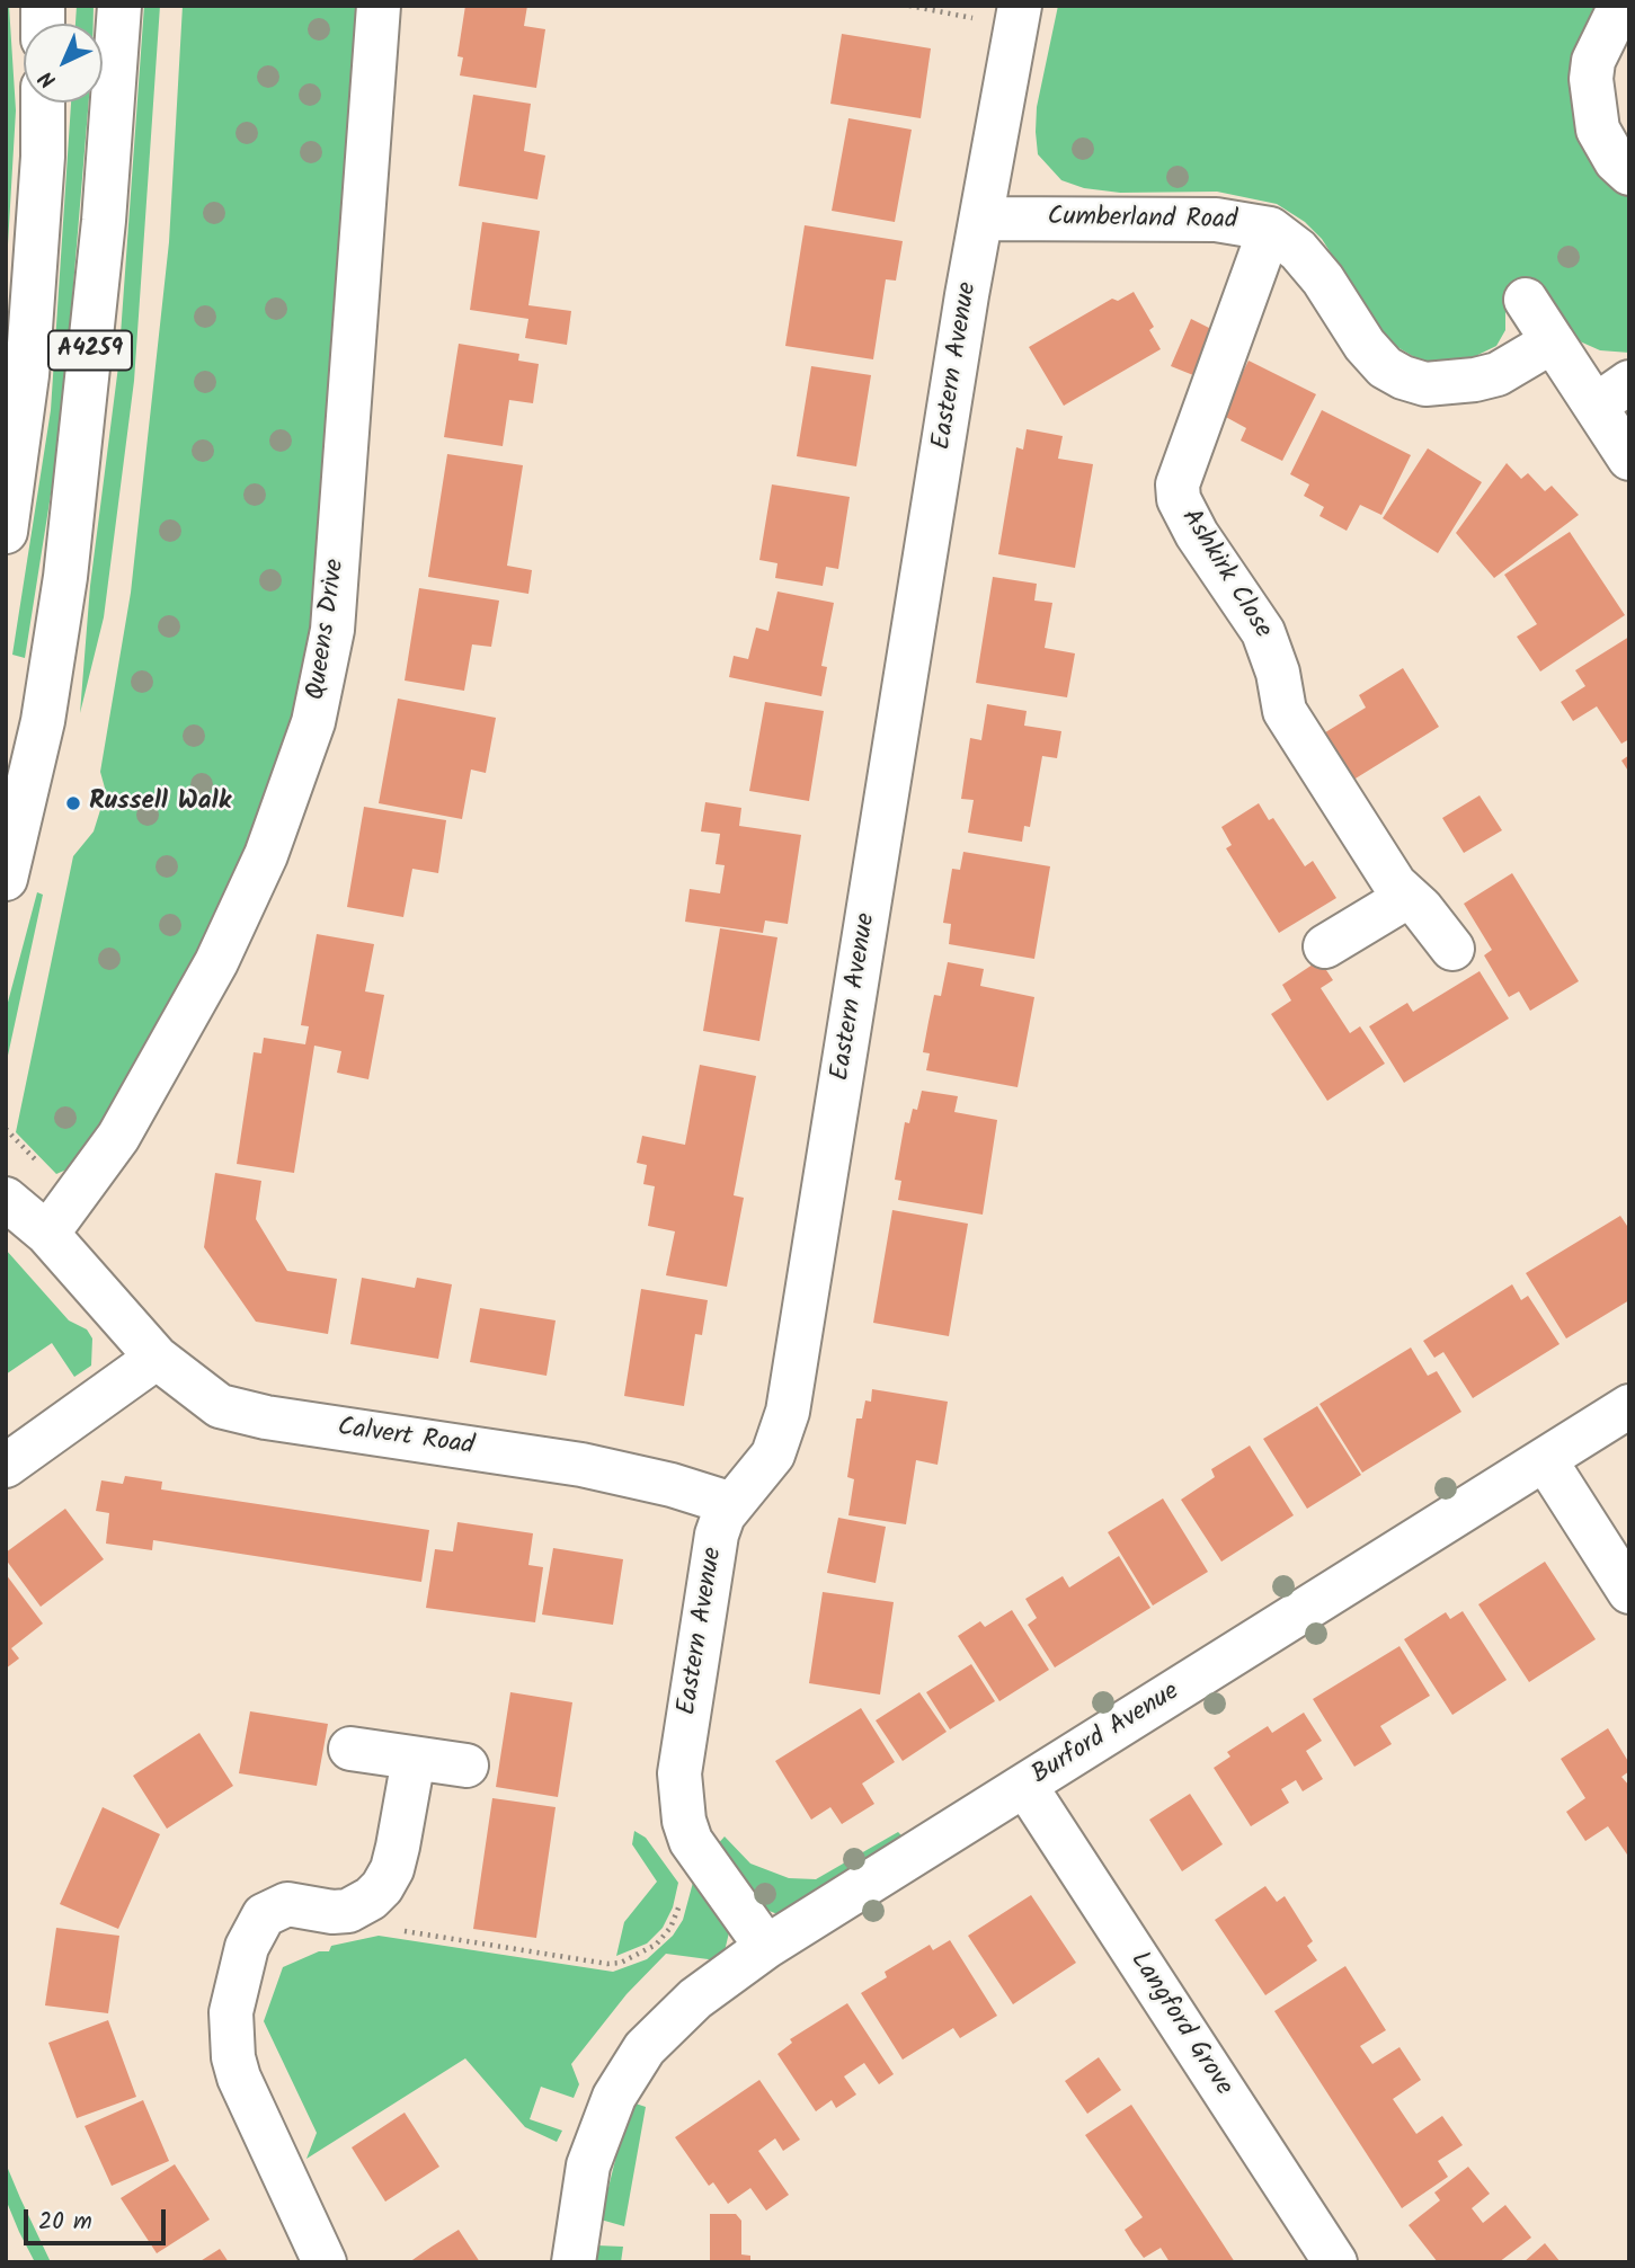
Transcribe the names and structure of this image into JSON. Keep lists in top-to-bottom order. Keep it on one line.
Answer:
{"streets":{"street":["Cumberland Road","A4259","Eastern Avenue","Ashkirk Close","Queens Drive","Calvert Road","Burford Avenue","Langford Grove"]},"crossings":[["Cumberland Road","Eastern Avenue"],["Cumberland Road","Ashkirk Close"],["Eastern Avenue","Calvert Road"],["Eastern Avenue","Burford Avenue"],["Queens Drive","Calvert Road"],["Burford Avenue","Langford Grove"]],"places":["Russell Walk"],"scale_bar":"20 m","north":"bottom left"}
